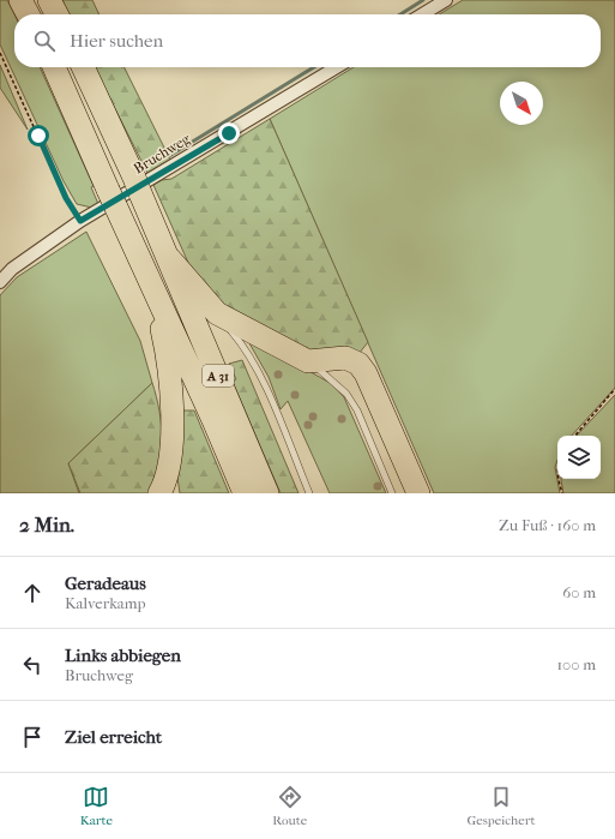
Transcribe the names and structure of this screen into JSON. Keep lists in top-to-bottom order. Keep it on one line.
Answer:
{"streets":{"highway":["A 31"],"street":["Bruchweg"]},"north":"bottom right","page":{"search":"Hier suchen","heading":["2 Min.","Zu Fuß · 160 m"],"list":[["Geradeaus","Kalverkamp","60 m"],["Links abbiegen","Bruchweg","100 m"],"Ziel erreicht"],"nav":["Karte","Route","Gespeichert"]}}
